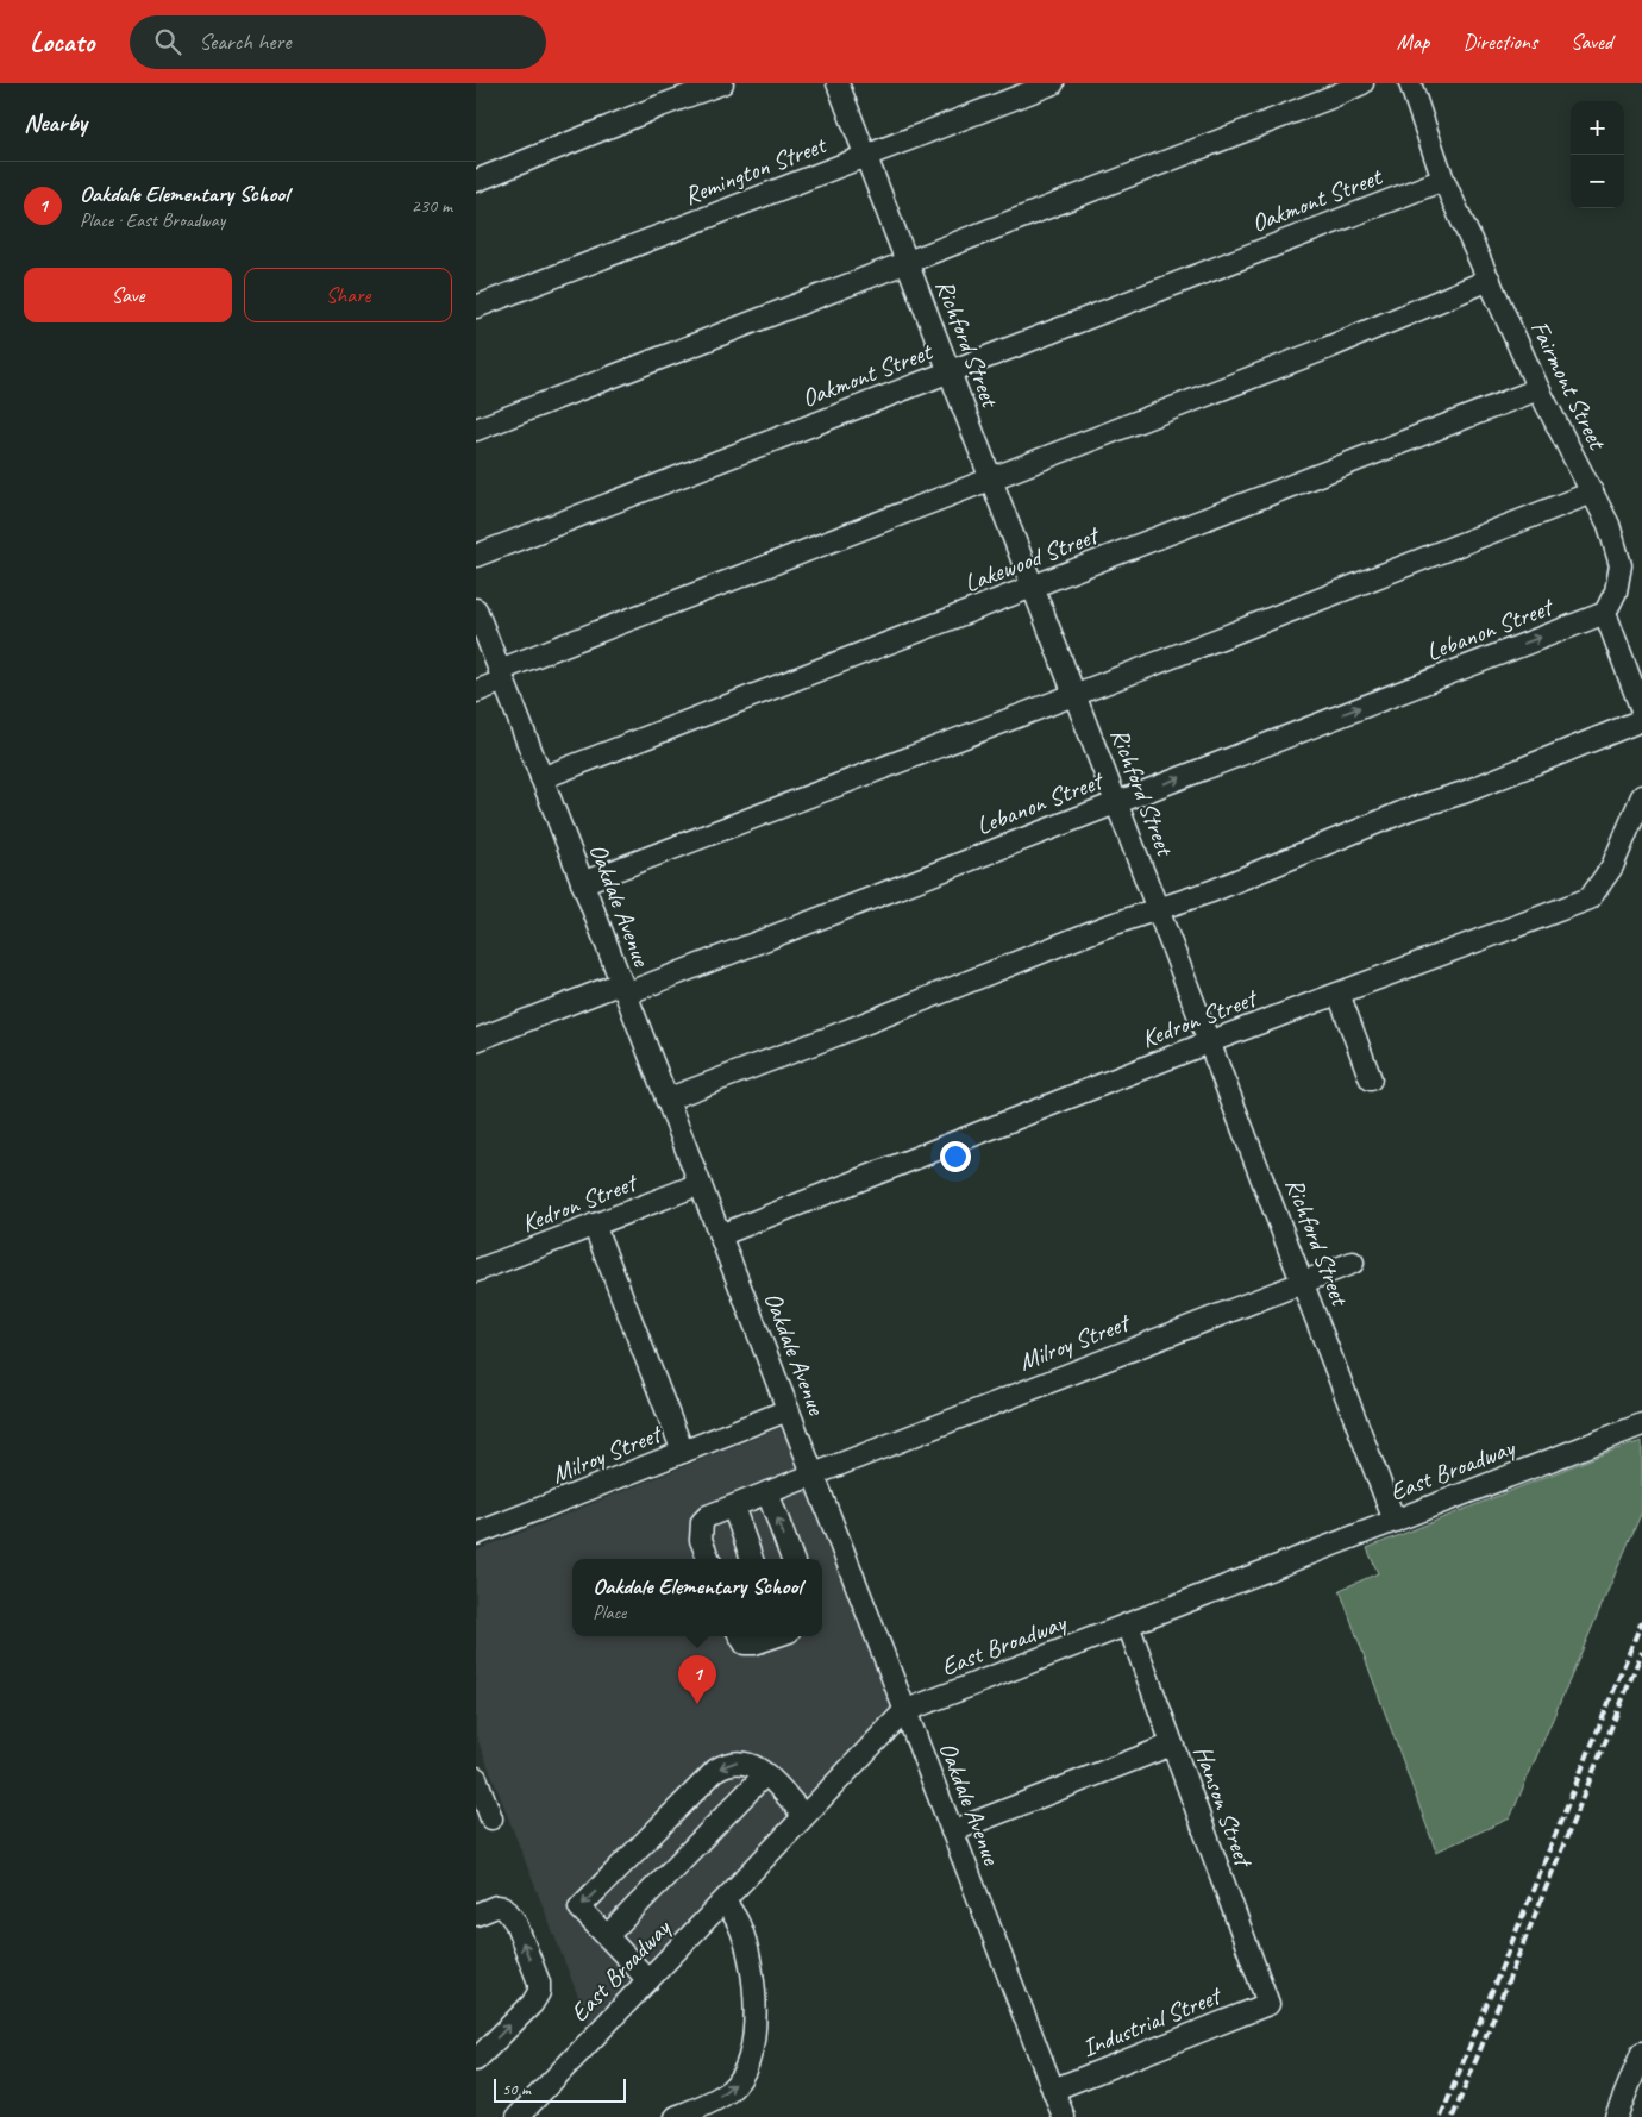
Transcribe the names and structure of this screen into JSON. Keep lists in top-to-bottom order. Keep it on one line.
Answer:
{"streets":{"street":["Remington Street","Oakmont Street","Richford Street","Fairmont Street","Lakewood Street","Lebanon Street","Oakdale Avenue","Kedron Street","Milroy Street","East Broadway","Hanson Street","Industrial Street"]},"crossings":[["Remington Street","Richford Street"],["Oakmont Street","Richford Street"],["Oakmont Street","Fairmont Street"],["Richford Street","Lakewood Street"],["Richford Street","Lebanon Street"],["Richford Street","Kedron Street"],["Richford Street","Milroy Street"],["Richford Street","East Broadway"],["Fairmont Street","Lakewood Street"],["Fairmont Street","Lebanon Street"],["Lakewood Street","Oakdale Avenue"],["Lebanon Street","Oakdale Avenue"],["Oakdale Avenue","Kedron Street"],["Oakdale Avenue","Milroy Street"],["Oakdale Avenue","East Broadway"],["Oakdale Avenue","Industrial Street"],["East Broadway","Hanson Street"],["Hanson Street","Industrial Street"]],"scale_bar":"50 m","page":{"header":"Locato","search":"Search here","nav":["Map","Directions","Saved"],"heading":"Nearby","map_buttons":["+","−"],"list":[{"mark":"1","name":"Oakdale Elementary School","note":"Place · East Broadway","value":"230 m"}],"buttons":["Save","Share"],"popup":["Oakdale Elementary School","Place"],"pins":"1","scale":"50 m"}}
